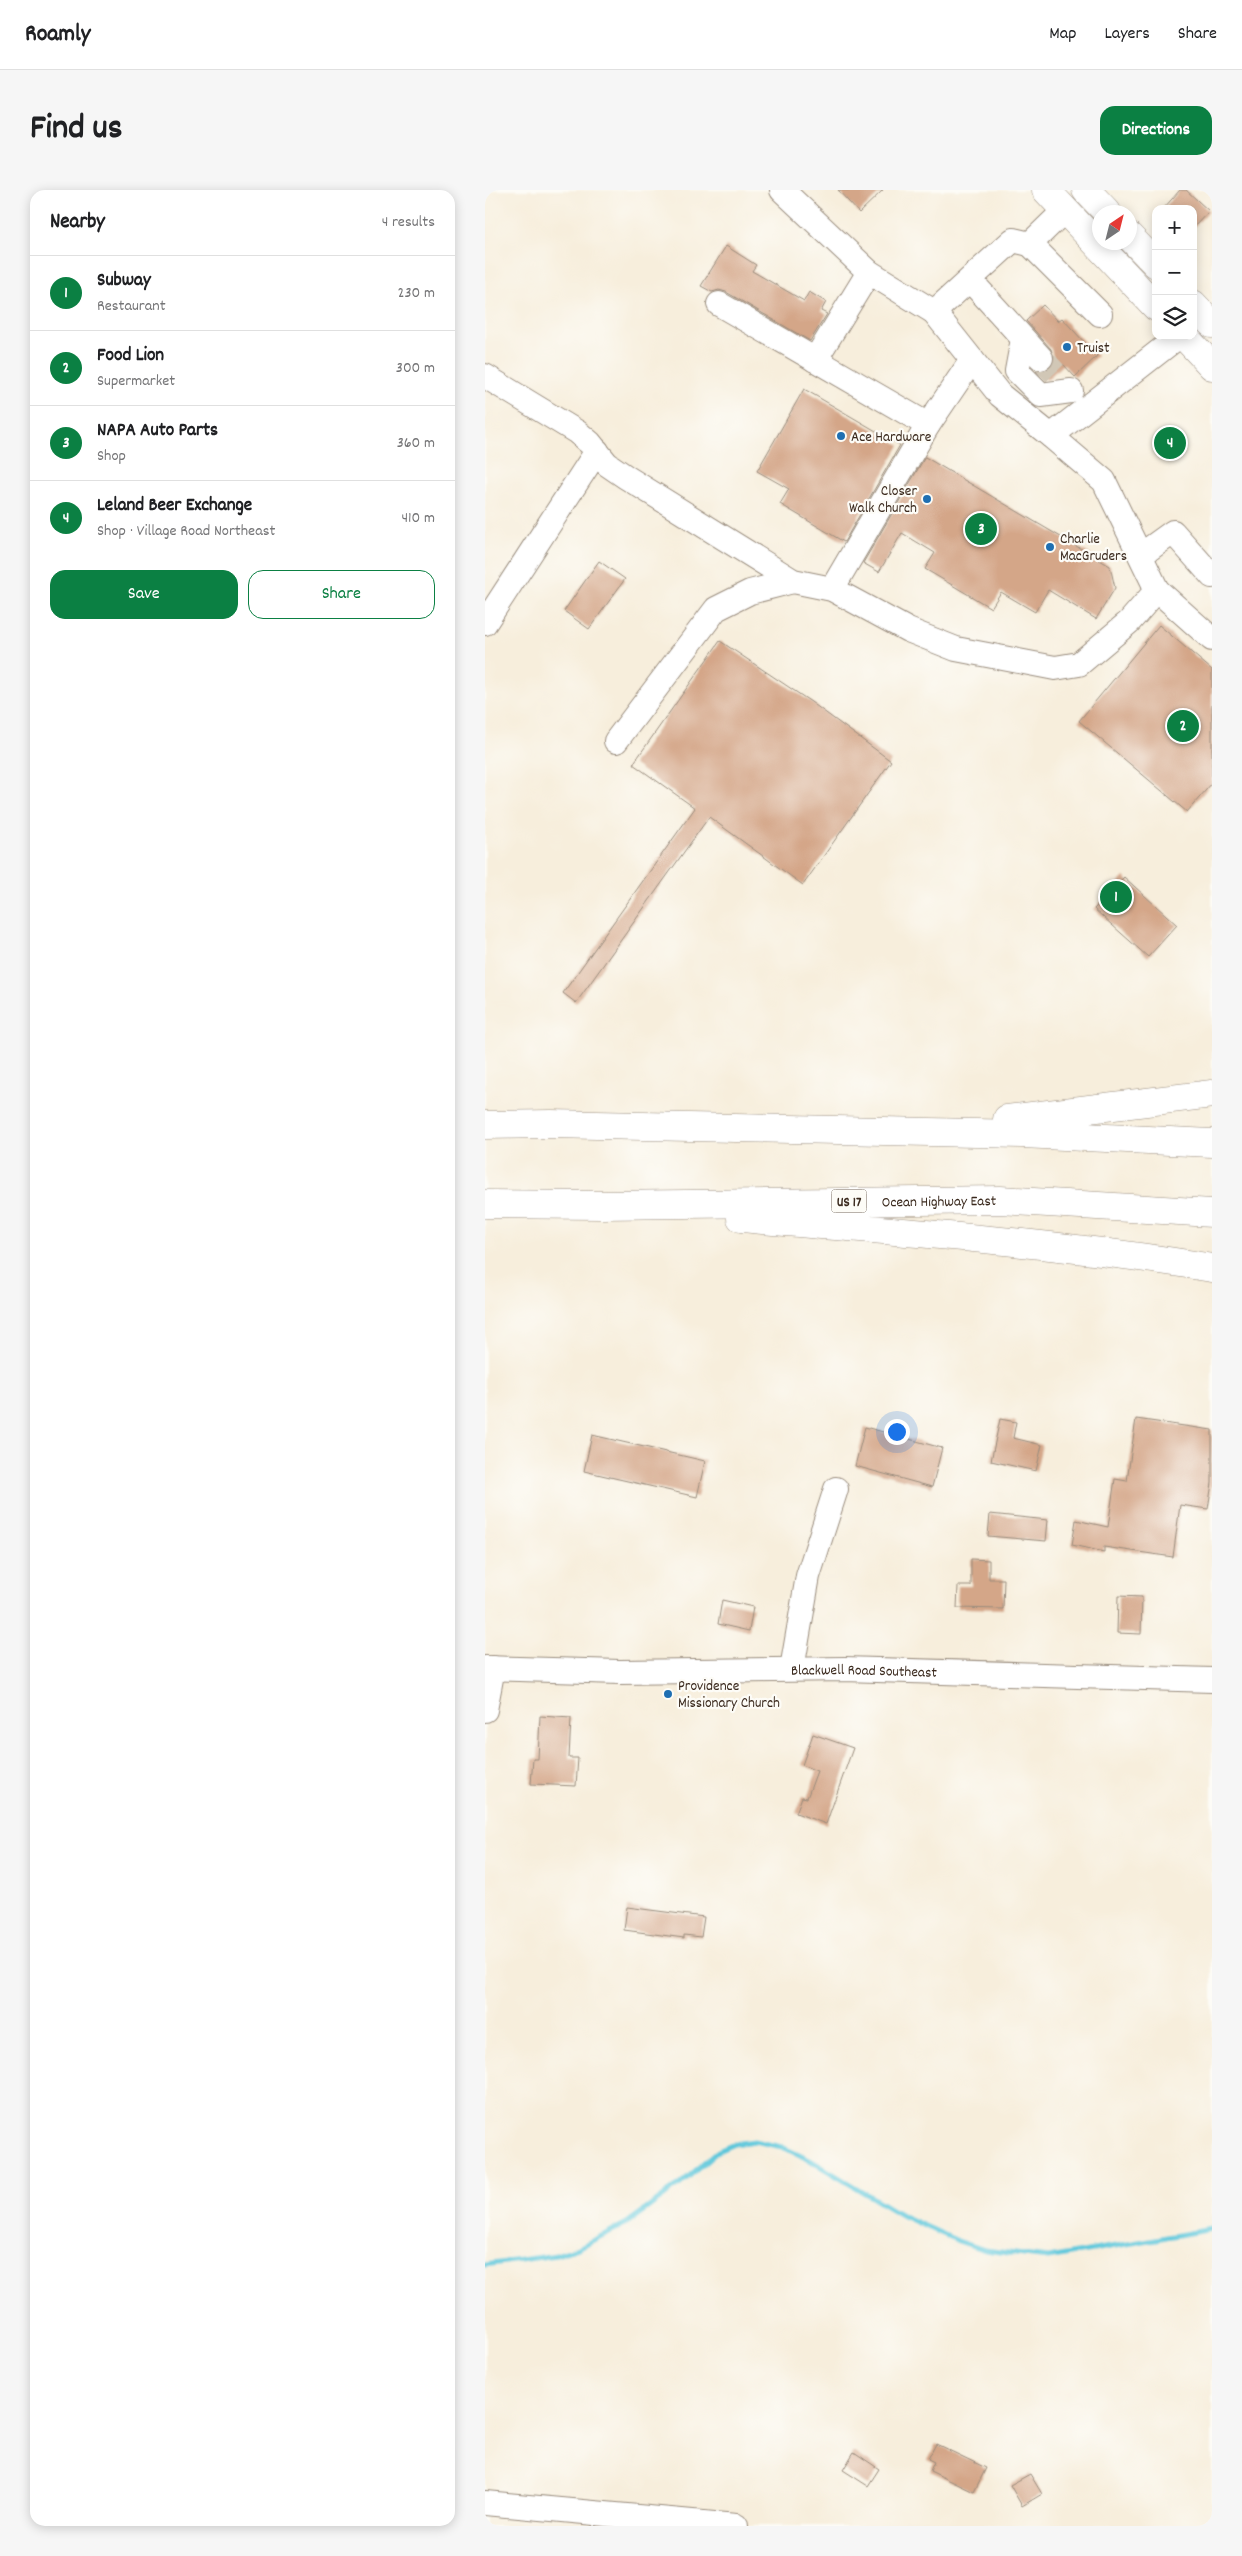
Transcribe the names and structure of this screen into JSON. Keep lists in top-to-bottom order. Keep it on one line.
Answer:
{"streets":{"main road":["US 17","Ocean Highway East"],"street":["Blackwell Road Southeast"]},"places":["Truist","Ace Hardware","Closer Walk Church","Charlie MacGruders","Providence Missionary Church"],"north":"top right","page":{"header":"Roamly","nav":["Map","Layers","Share"],"title":"Find us","buttons":["Directions",["Save","Share"]],"heading":["Nearby","4 results"],"map_buttons":["+","−"],"list":[{"mark":"1","name":"Subway","note":"Restaurant","value":"230 m"},{"mark":"2","name":"Food Lion","note":"Supermarket","value":"300 m"},{"mark":"3","name":"NAPA Auto Parts","note":"Shop","value":"360 m"},{"mark":"4","name":"Leland Beer Exchange","note":"Shop · Village Road Northeast","value":"410 m"}],"pins":["4","3","2","1"]}}
